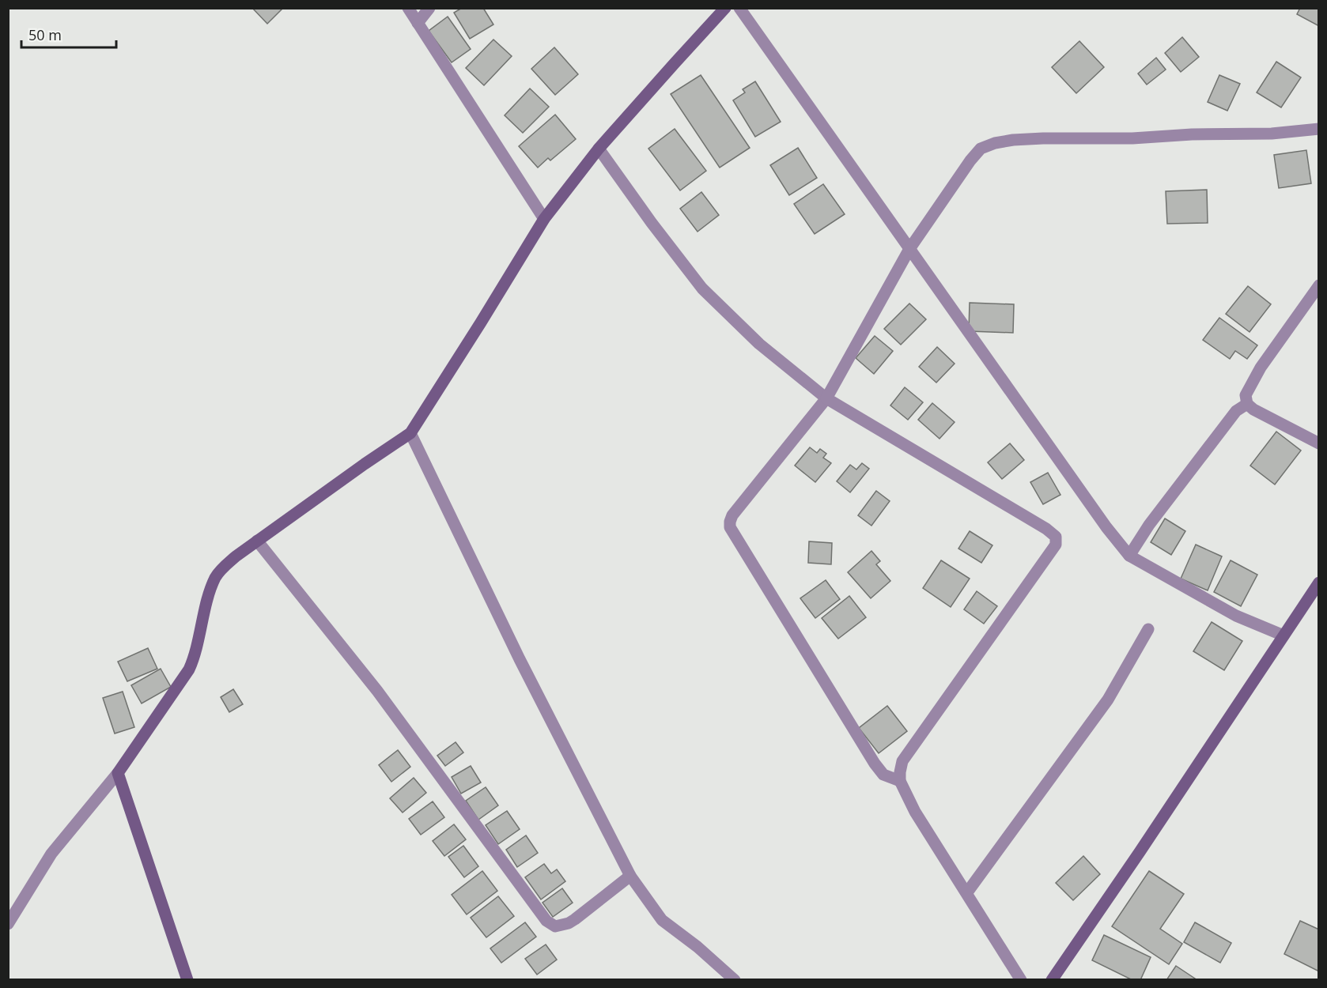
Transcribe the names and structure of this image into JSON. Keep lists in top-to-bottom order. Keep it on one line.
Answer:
{"scale_bar":"50 m"}
